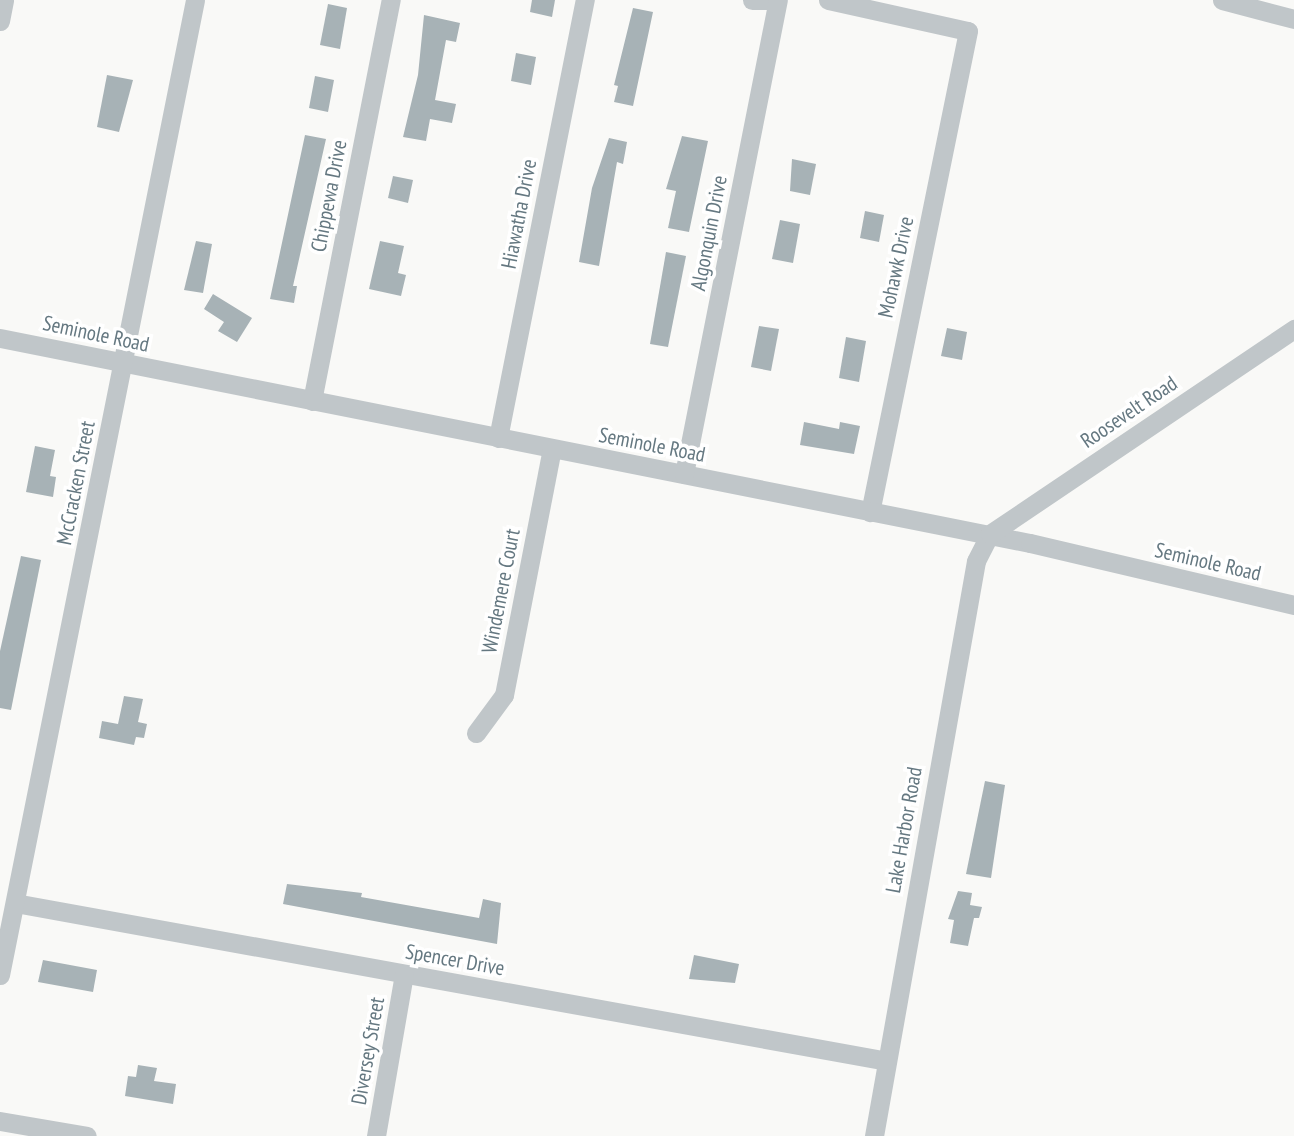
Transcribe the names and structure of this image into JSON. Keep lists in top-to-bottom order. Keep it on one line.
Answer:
{"streets":{"street":["Chippewa Drive","Hiawatha Drive","Algonquin Drive","Mohawk Drive","Seminole Road","Roosevelt Road","McCracken Street","Windemere Court","Lake Harbor Road","Spencer Drive","Diversey Street"]},"crossings":[["Chippewa Drive","Seminole Road"],["Hiawatha Drive","Seminole Road"],["Algonquin Drive","Seminole Road"],["Mohawk Drive","Seminole Road"],["Seminole Road","Roosevelt Road"],["Seminole Road","McCracken Street"],["Seminole Road","Windemere Court"],["Seminole Road","Lake Harbor Road"],["Roosevelt Road","Lake Harbor Road"],["McCracken Street","Spencer Drive"],["Lake Harbor Road","Spencer Drive"],["Spencer Drive","Diversey Street"]]}
